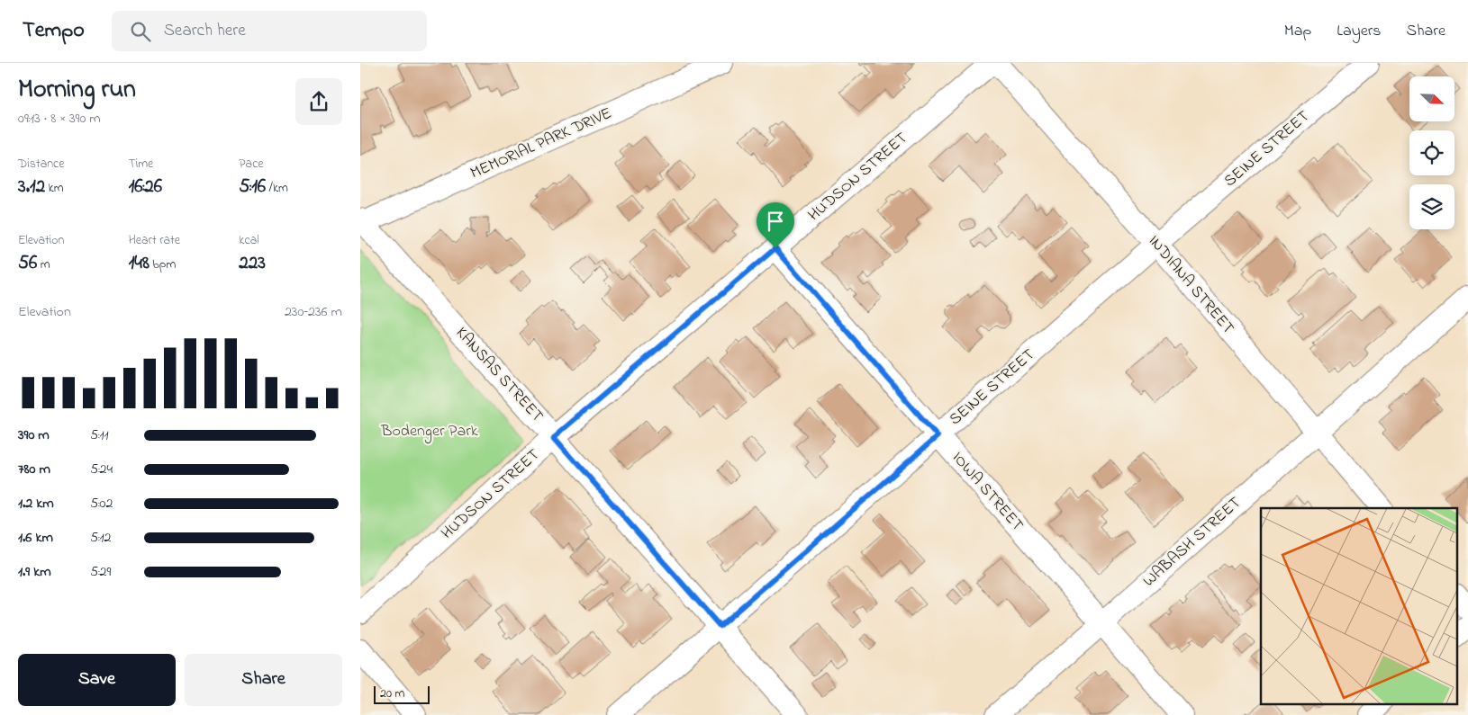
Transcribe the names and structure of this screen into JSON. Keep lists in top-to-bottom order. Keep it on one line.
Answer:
{"streets":{"street":["MEMORIAL PARK DRIVE","SEINE STREET","HUDSON STREET","INDIANA STREET","KANSAS STREET","IOWA STREET","WABASH STREET"]},"crossings":[["MEMORIAL PARK DRIVE","KANSAS STREET"],["SEINE STREET","INDIANA STREET"],["SEINE STREET","KANSAS STREET"],["SEINE STREET","IOWA STREET"],["HUDSON STREET","KANSAS STREET"],["HUDSON STREET","IOWA STREET"],["INDIANA STREET","WABASH STREET"],["IOWA STREET","WABASH STREET"]],"parks":["Bodenger Park"],"scale_bar":"20 m","north":"bottom right","page":{"header":"Tempo","search":"Search here","nav":["Map","Layers","Share"],"heading":["Morning run","09:13 · 8 × 390 m"],"stats":[["Distance","3.12 km"],["Time","16:26"],["Pace","5:16 /km"],["Elevation","56 m"],["Heart rate","148 bpm"],["kcal","223"]],"chart":["Elevation","230–236 m"],"list":[{"name":"390 m","note":"5:11"},{"name":"780 m","note":"5:24"},{"name":"1.2 km","note":"5:02"},{"name":"1.6 km","note":"5:12"},{"name":"1.9 km","note":"5:29"}],"buttons":["Save","Share"],"scale":"20 m"}}
